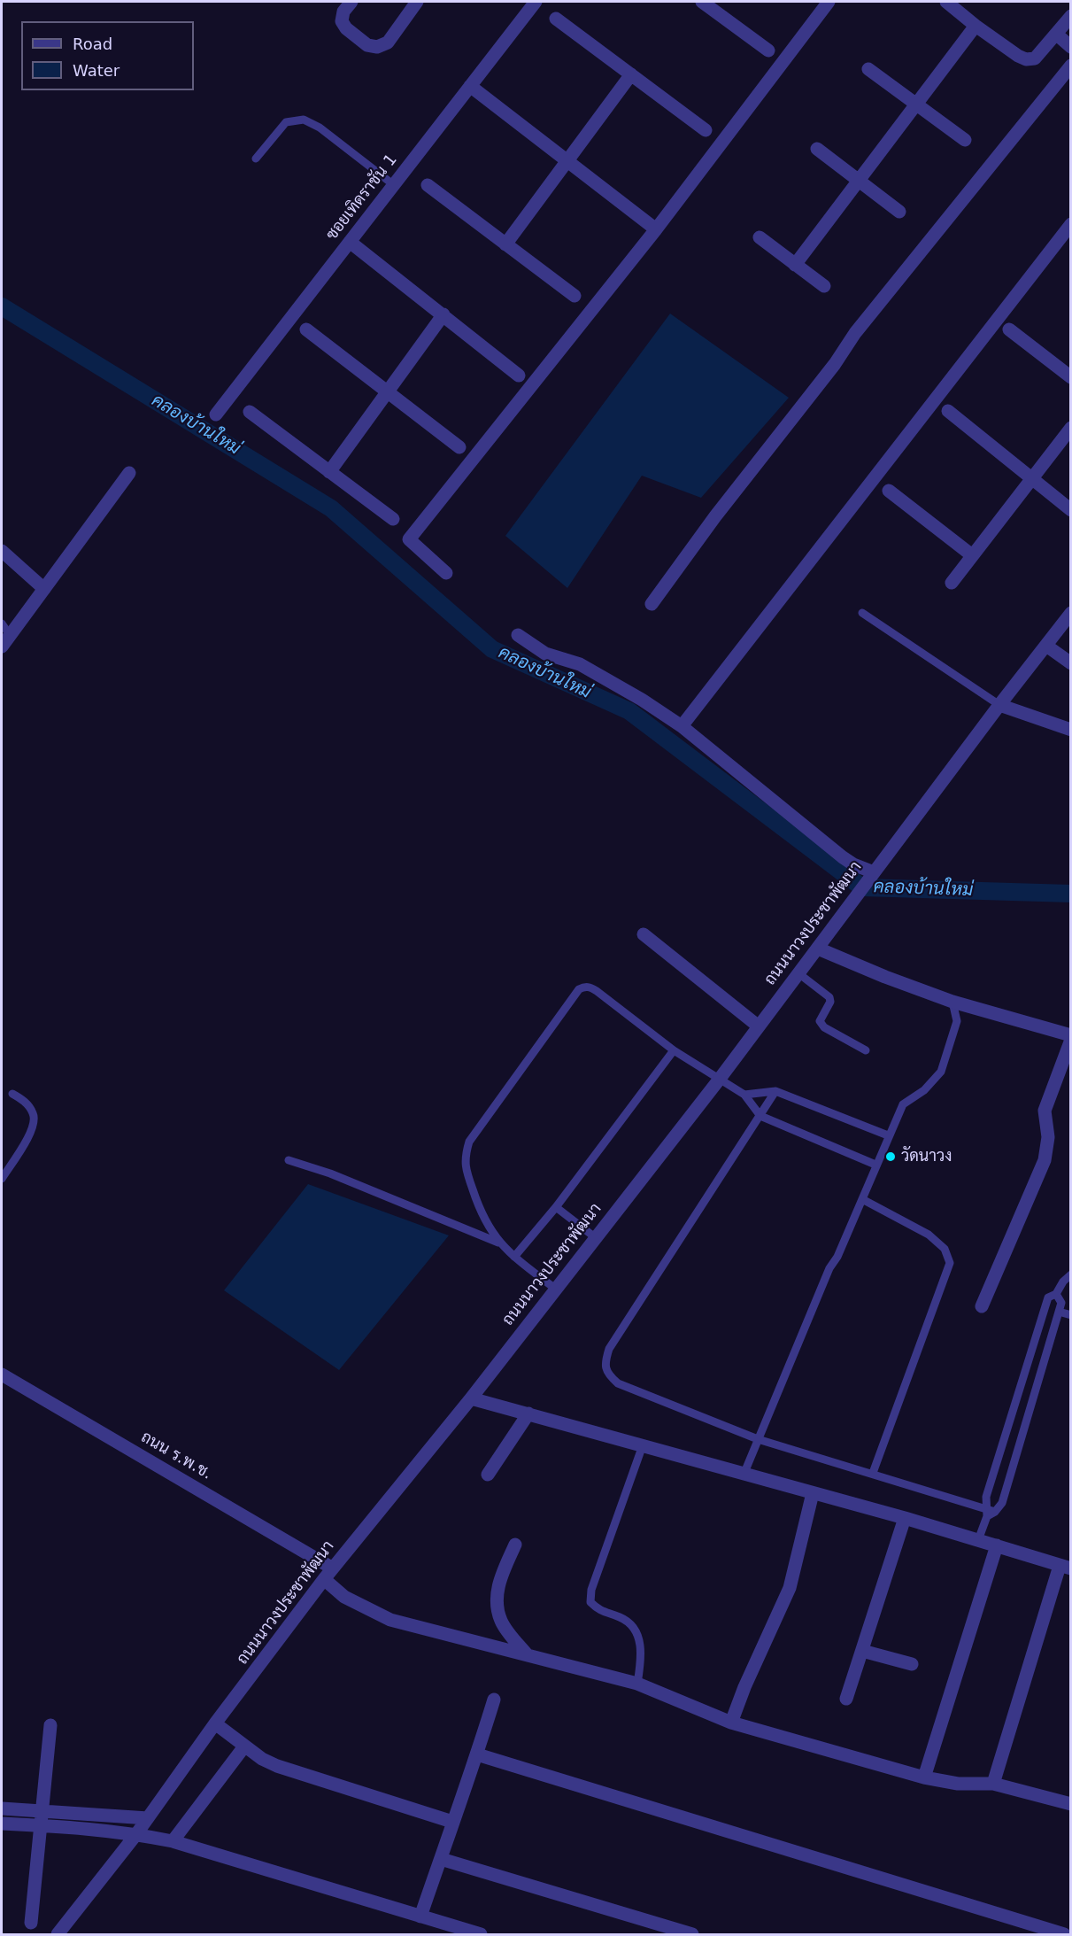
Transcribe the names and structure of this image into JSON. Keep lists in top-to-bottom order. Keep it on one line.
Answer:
{"streets":{"street":["ซอยเทิดราชัน 1","ถนนนาวงประชาพัฒนา","ถนน ร.พ.ช."]},"crossings":[["ถนนนาวงประชาพัฒนา","ถนน ร.พ.ช."]],"water":["คลองบ้านใหม่"],"places":["วัดนาวง"],"legend":["Road","Water"]}
